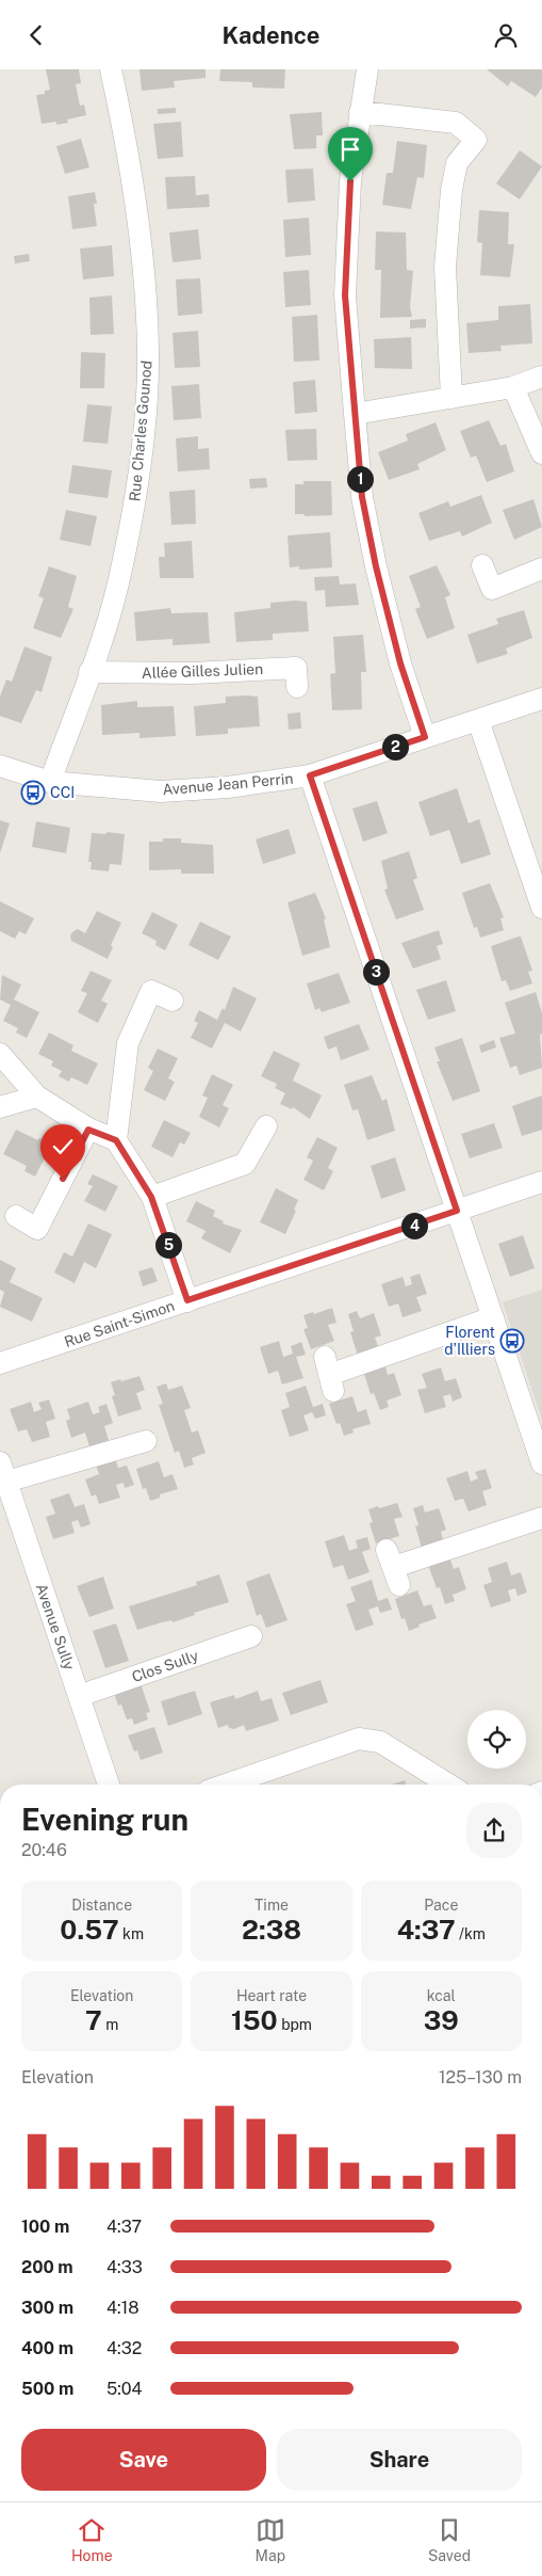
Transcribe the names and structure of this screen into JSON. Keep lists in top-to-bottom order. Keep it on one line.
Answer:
{"streets":{"street":["Rue Charles Gounod","Allée Gilles Julien","Avenue Jean Perrin","Rue Saint-Simon","Avenue Sully","Clos Sully"]},"crossings":[["Rue Charles Gounod","Allée Gilles Julien"],["Rue Charles Gounod","Avenue Jean Perrin"],["Avenue Sully","Clos Sully"]],"places":{"bus stop":["CCI","Florent d'Illiers"]},"page":{"header":"Kadence","pins":["1","2","3","4","5"],"heading":["Evening run","20:46"],"stats":[["Distance","0.57 km"],["Time","2:38"],["Pace","4:37 /km"],["Elevation","7 m"],["Heart rate","150 bpm"],["kcal","39"]],"chart":["Elevation","125–130 m"],"list":[{"name":"100 m","note":"4:37"},{"name":"200 m","note":"4:33"},{"name":"300 m","note":"4:18"},{"name":"400 m","note":"4:32"},{"name":"500 m","note":"5:04"}],"buttons":["Save","Share"],"tabs":["Home","Map","Saved"]}}
